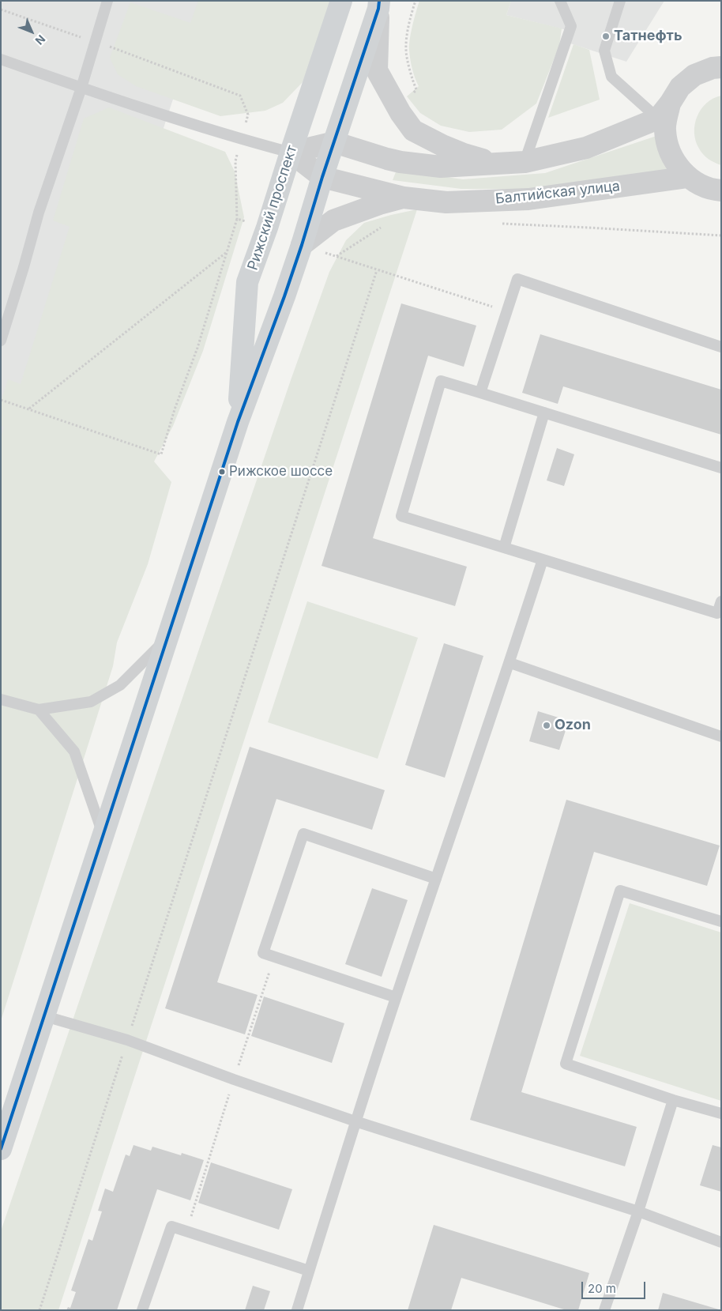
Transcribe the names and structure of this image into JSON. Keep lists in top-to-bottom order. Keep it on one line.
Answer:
{"streets":{"highway":["Рижский проспект"],"street":["Балтийская улица"]},"crossings":[["Балтийская улица","Рижский проспект"]],"places":["Татнефть","Рижское шоссе","Ozon"],"scale_bar":"20 m","north":"bottom right"}
